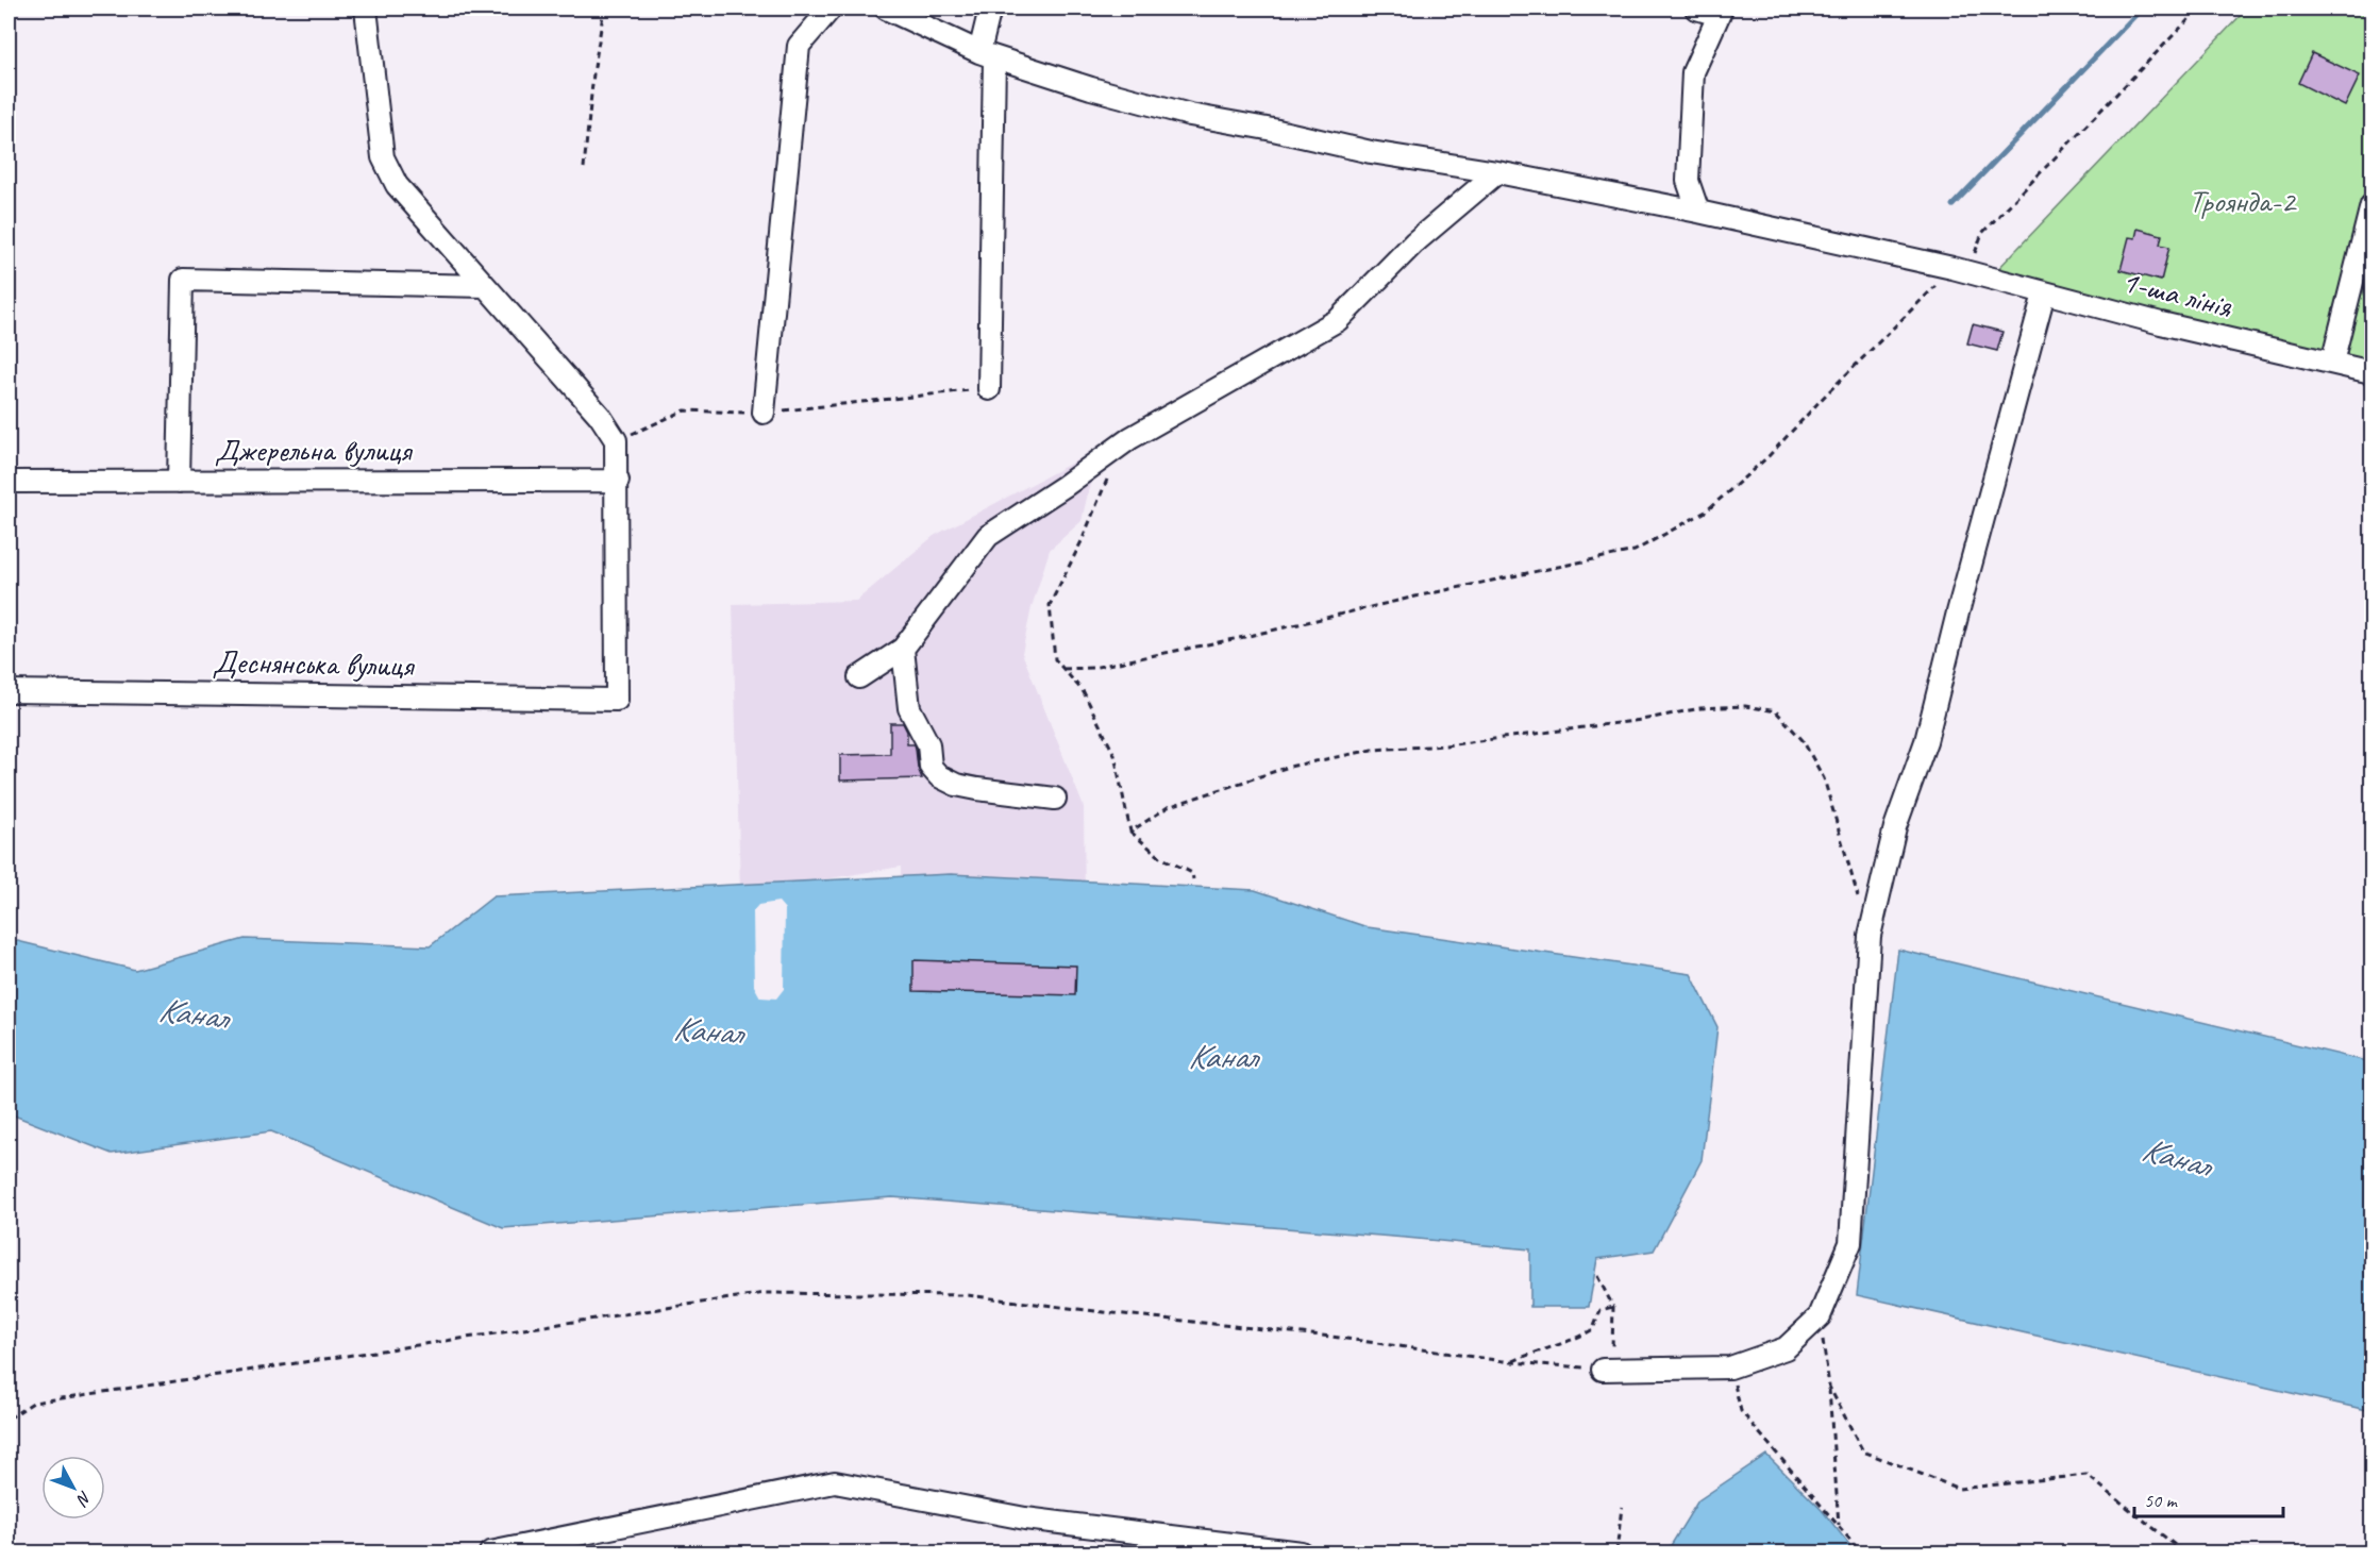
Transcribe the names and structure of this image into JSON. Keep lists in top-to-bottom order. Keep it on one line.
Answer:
{"streets":{"street":["1-ша лінія","Джерельна вулиця","Деснянська вулиця"]},"crossings":[["Джерельна вулиця","Деснянська вулиця"]],"water":["Канал"],"parks":["Троянда-2"],"scale_bar":"50 m","north":"bottom right"}
